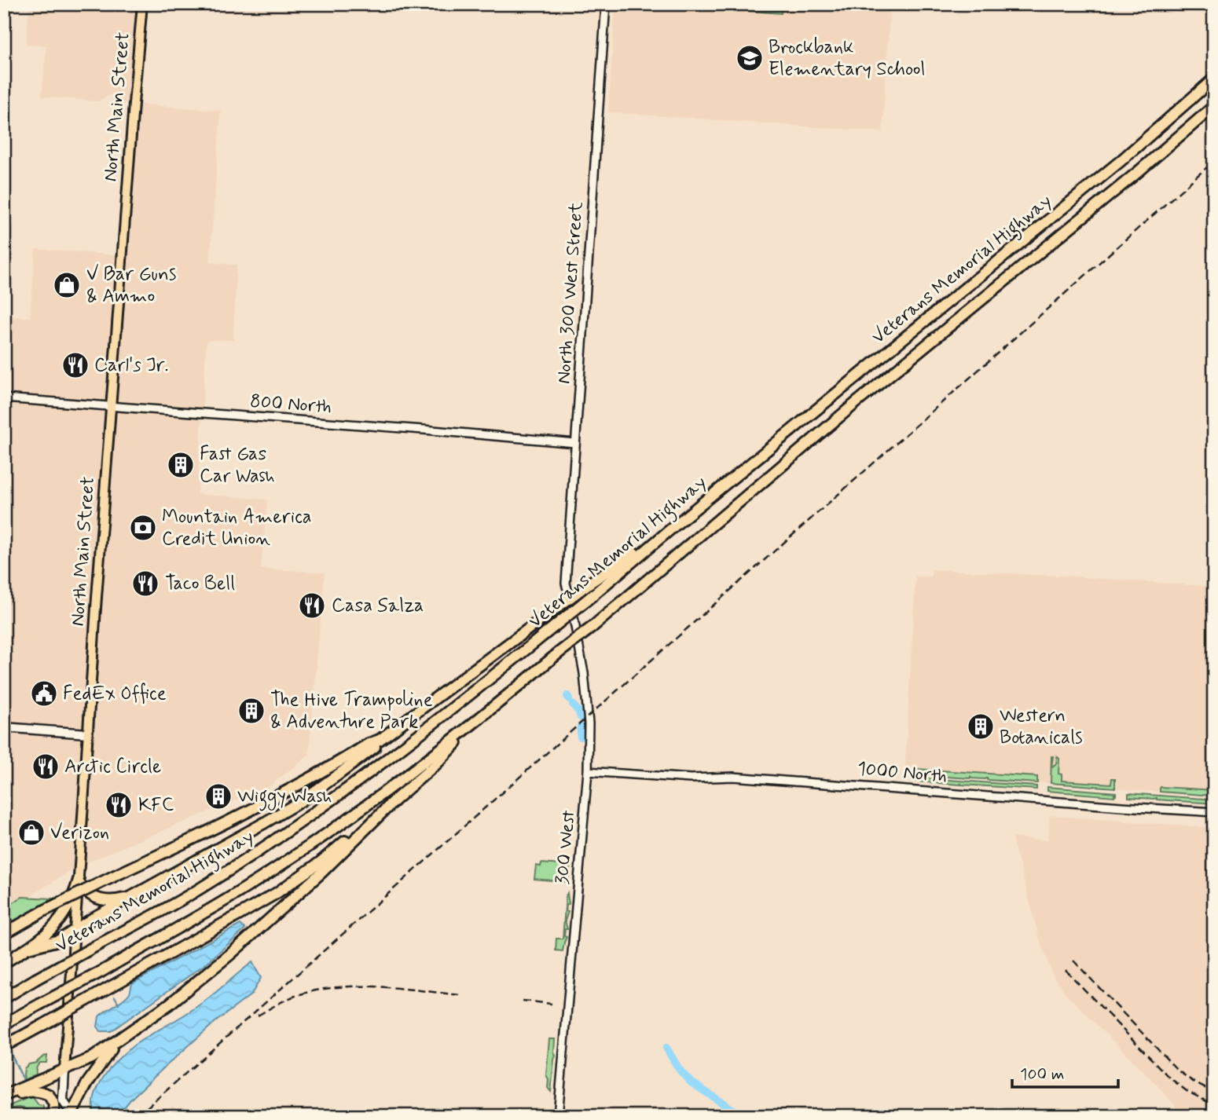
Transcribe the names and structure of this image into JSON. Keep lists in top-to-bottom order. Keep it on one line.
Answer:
{"streets":{"highway":["Veterans Memorial Highway"],"main road":["North Main Street"],"street":["North 300 West Street","800 North","1000 North","300 West"]},"crossings":[["North Main Street","800 North"],["North 300 West Street","800 North"],["North 300 West Street","300 West"],["1000 North","300 West"]],"places":{"school or university":["Brockbank Elementary School"],"shop":["V Bar Guns & Ammo","Verizon"],"restaurant":["Carl's Jr.","Taco Bell","Casa Salza","Arctic Circle","KFC"],"building":["Fast Gas Car Wash","The Hive Trampoline & Adventure Park","Western Botanicals","Wiggy Wash"],"bank":["Mountain America Credit Union"],"public building":["FedEx Office"]},"scale_bar":"100 m"}
